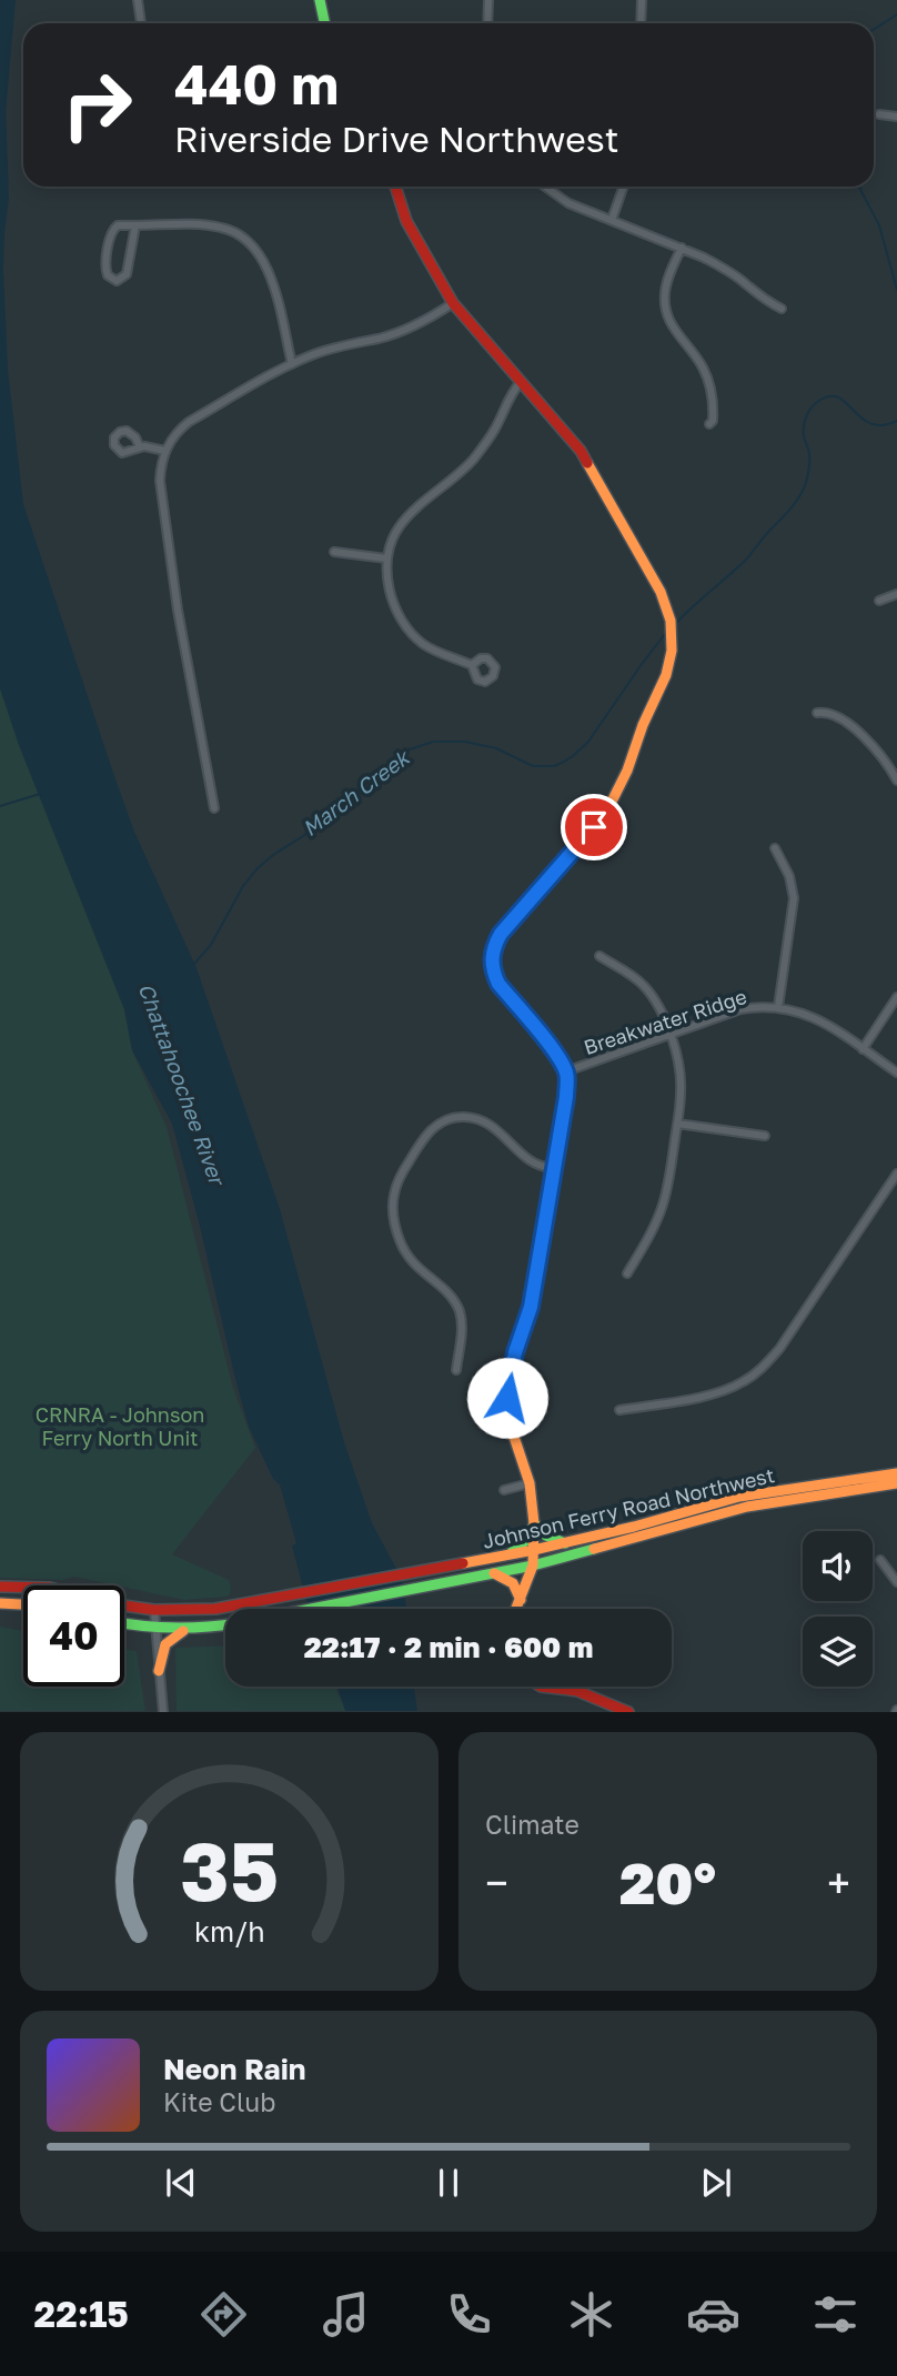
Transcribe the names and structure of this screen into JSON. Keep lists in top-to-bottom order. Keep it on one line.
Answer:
{"streets":{"main road":["Johnson Ferry Road Northwest"],"street":["Breakwater Ridge"]},"water":["March Creek","Chattahoochee River"],"parks":["CRNRA - Johnson Ferry North Unit"],"page":{"turn":["440 m","Riverside Drive Northwest"],"limit":"40","trip":"22:17 · 2 min · 600 m","tile":"Climate","heat":["−","20°","+"],"song":["Neon Rain","Kite Club"],"tabs":"22:15","gauge":["35","km/h"]}}
